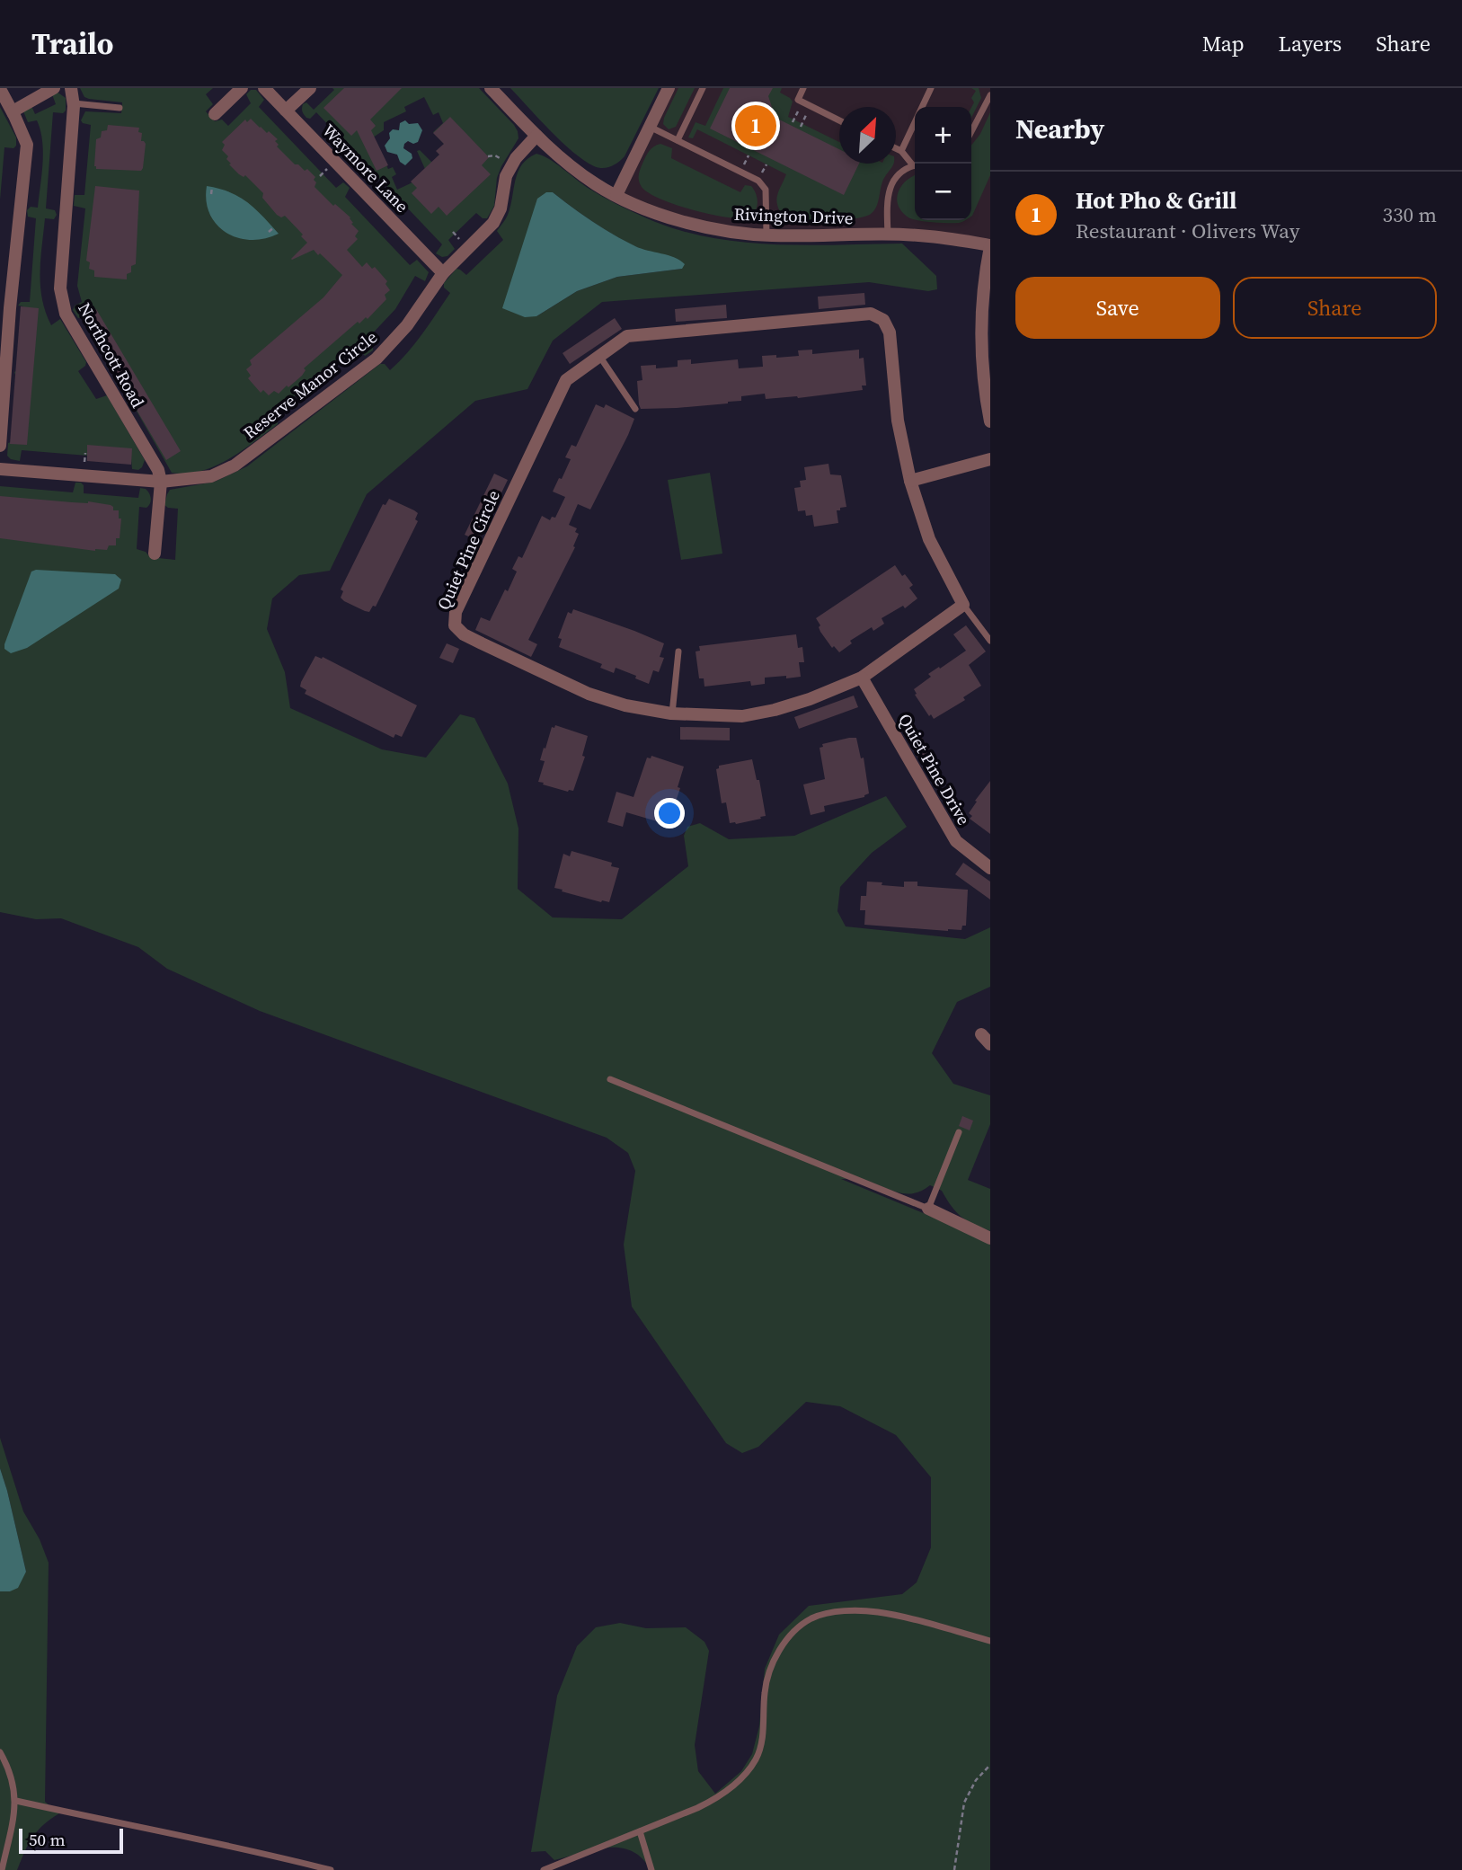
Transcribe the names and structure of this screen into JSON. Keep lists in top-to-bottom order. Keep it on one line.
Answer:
{"streets":{"street":["Waymore Lane","Rivington Drive","Northcott Road","Reserve Manor Circle","Quiet Pine Circle","Quiet Pine Drive"]},"crossings":[["Waymore Lane","Reserve Manor Circle"],["Rivington Drive","Reserve Manor Circle"],["Northcott Road","Reserve Manor Circle"],["Quiet Pine Circle","Quiet Pine Drive"]],"scale_bar":"50 m","north":"top right","page":{"header":"Trailo","nav":["Map","Layers","Share"],"heading":"Nearby","pins":"1","map_buttons":["+","−"],"list":[{"mark":"1","name":"Hot Pho & Grill","note":"Restaurant · Olivers Way","value":"330 m"}],"buttons":["Save","Share"],"scale":"50 m"}}
